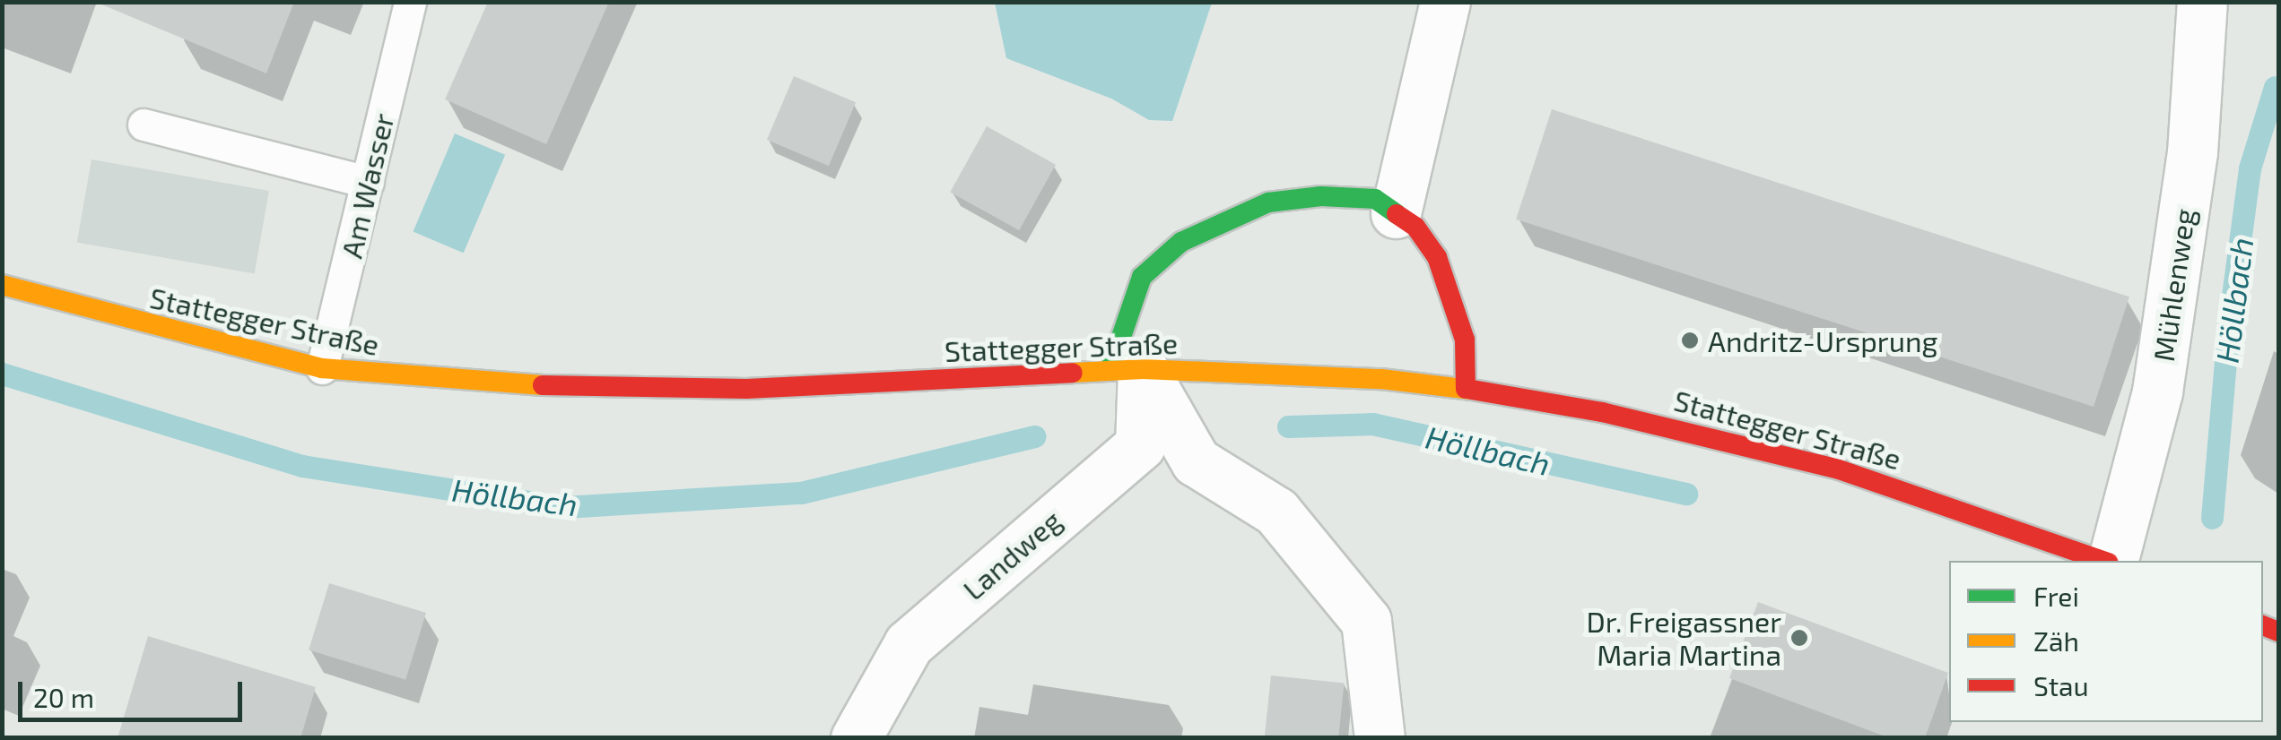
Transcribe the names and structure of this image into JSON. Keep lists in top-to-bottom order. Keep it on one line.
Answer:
{"streets":{"main road":["Stattegger Straße"],"street":["Mühlenweg","Landweg"],"lane":["Am Wasser"]},"crossings":[["Am Wasser","Stattegger Straße"],["Stattegger Straße","Landweg"]],"water":["Höllbach"],"places":["Andritz-Ursprung","Dr. Freigassner Maria Martina"],"legend":["Frei","Zäh","Stau"],"scale_bar":"20 m"}
